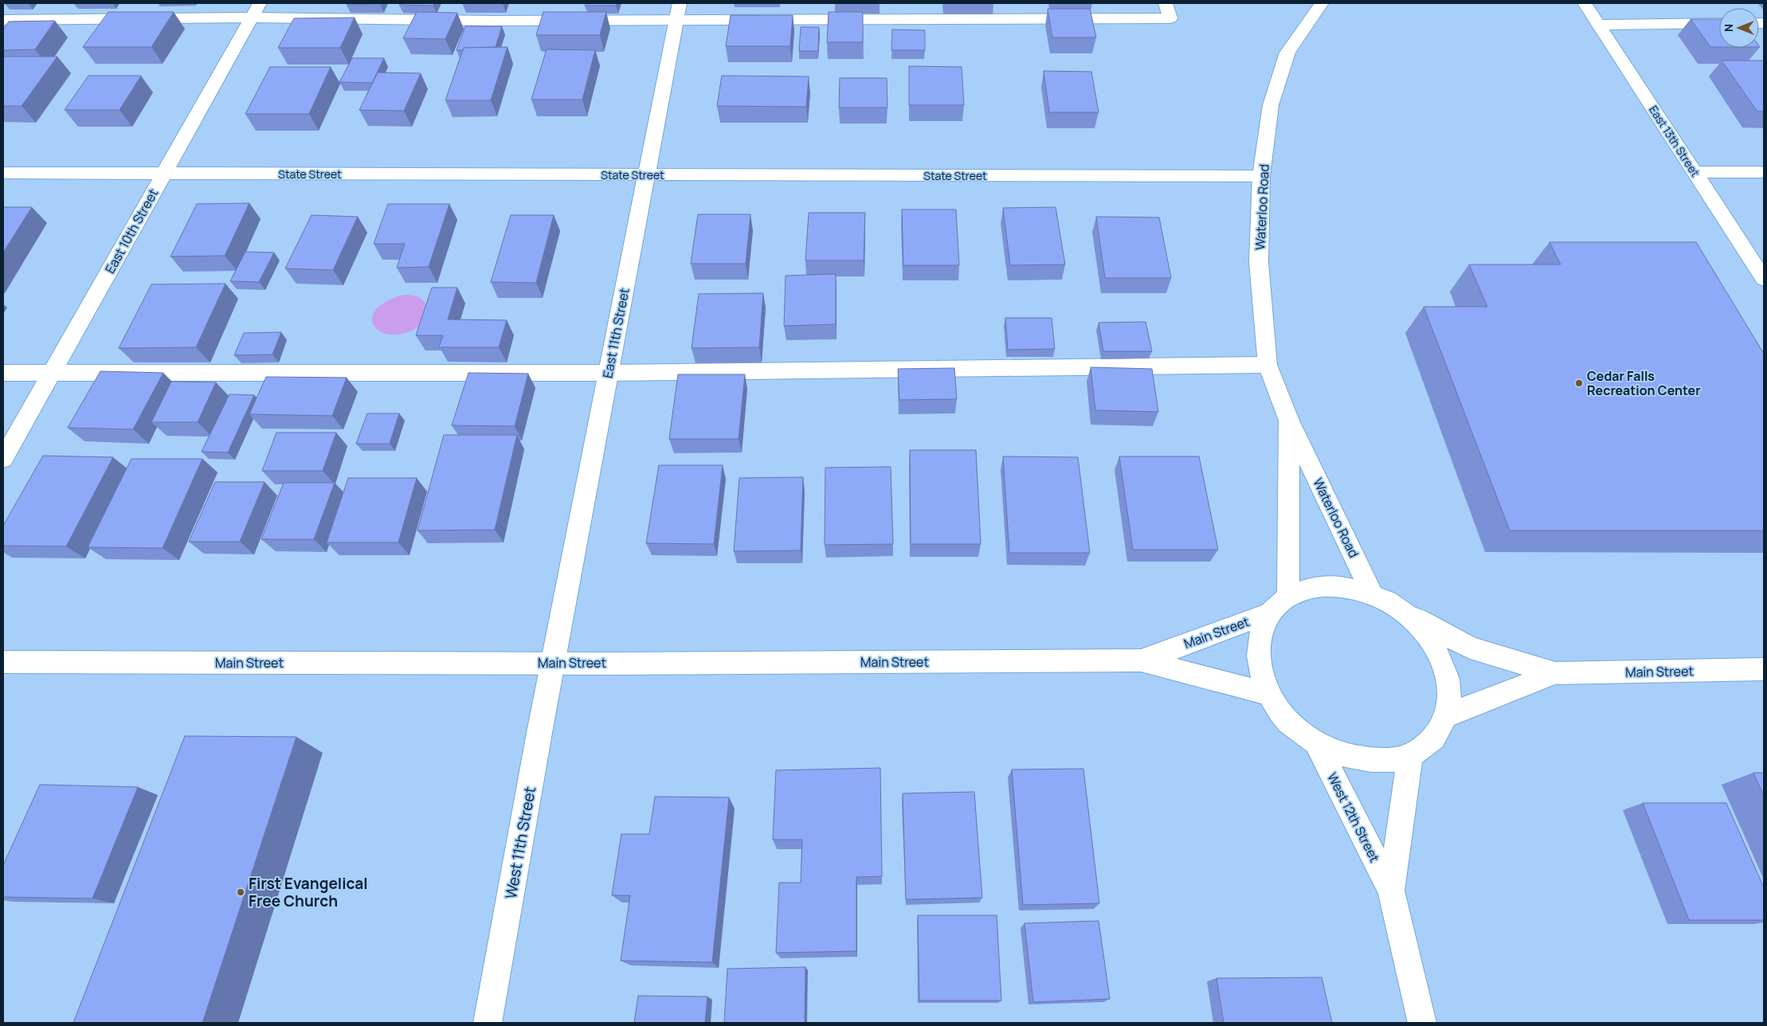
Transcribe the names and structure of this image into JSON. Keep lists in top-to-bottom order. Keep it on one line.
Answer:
{"streets":{"street":["East 13th Street","State Street","Waterloo Road","East 10th Street","East 11th Street","Main Street","West 12th Street","West 11th Street"]},"crossings":[["State Street","Waterloo Road"],["State Street","East 10th Street"],["State Street","East 11th Street"],["East 11th Street","Main Street"],["East 11th Street","West 11th Street"],["Main Street","West 11th Street"]],"places":["Cedar Falls Recreation Center","First Evangelical Free Church"],"north":"left"}
